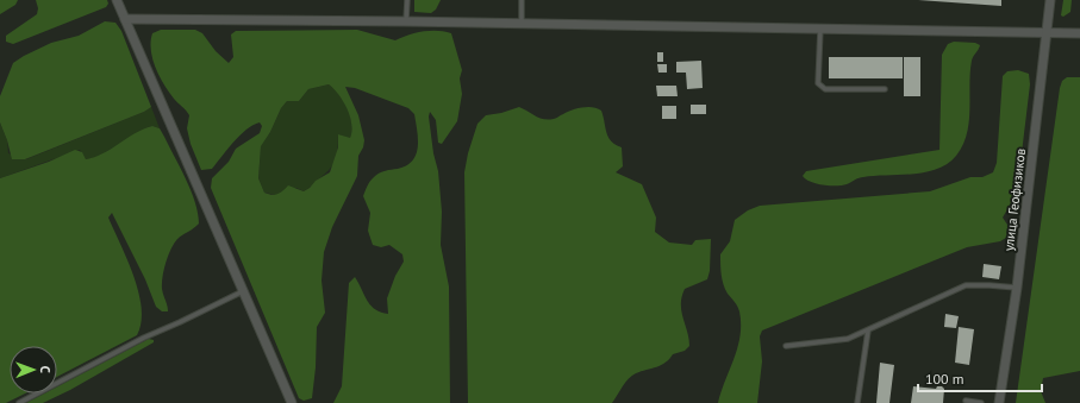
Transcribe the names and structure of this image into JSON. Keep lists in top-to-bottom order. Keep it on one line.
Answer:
{"streets":{"street":["улица Геофизиков"]},"scale_bar":"100 m","north":"right"}
